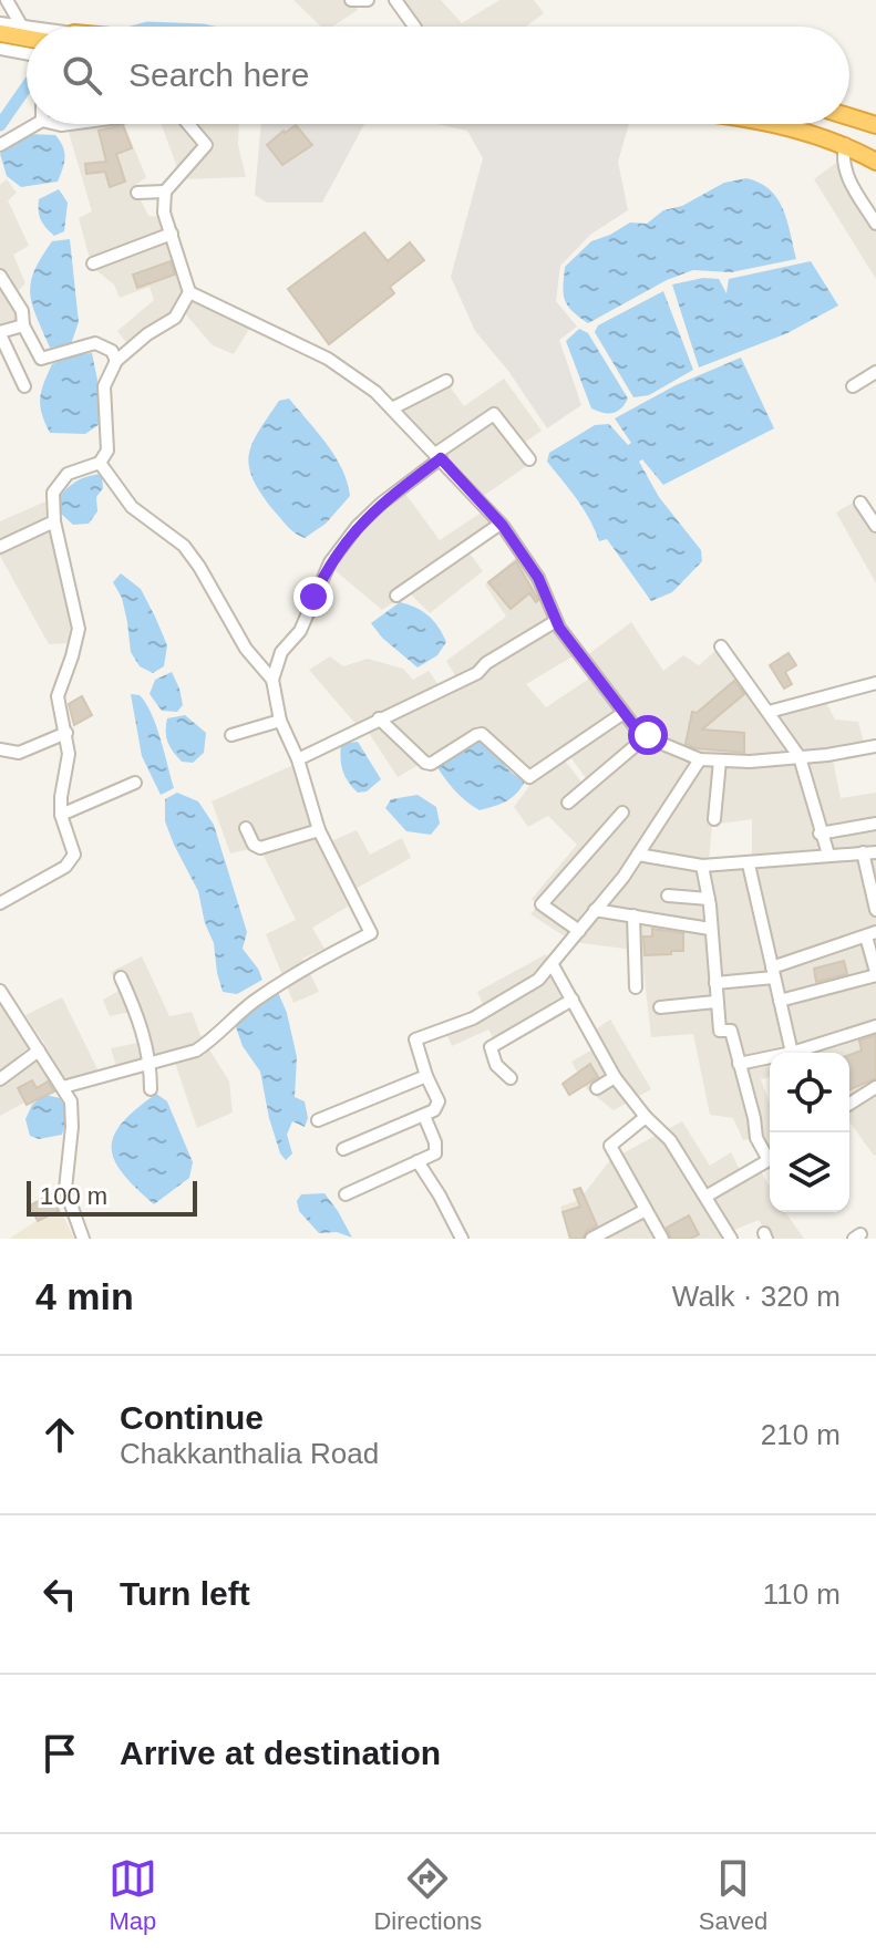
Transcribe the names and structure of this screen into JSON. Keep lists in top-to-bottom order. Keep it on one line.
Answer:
{"scale_bar":"100 m","page":{"search":"Search here","scale":"100 m","heading":["4 min","Walk · 320 m"],"list":[["Continue","Chakkanthalia Road","210 m"],["Turn left","110 m"],"Arrive at destination"],"nav":["Map","Directions","Saved"]}}
